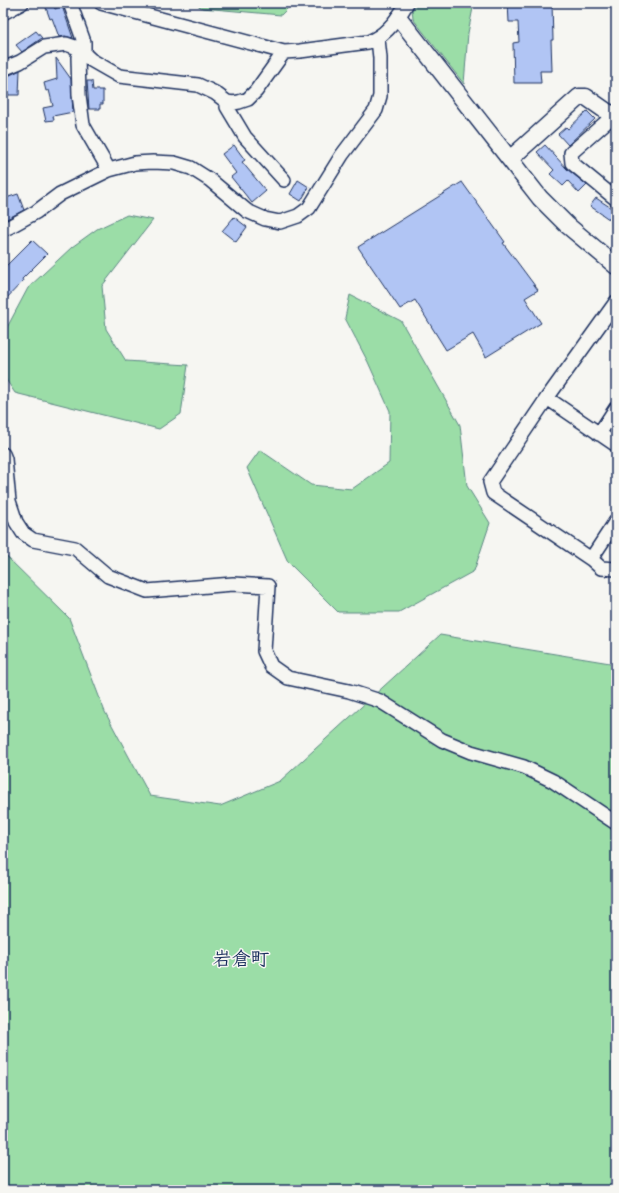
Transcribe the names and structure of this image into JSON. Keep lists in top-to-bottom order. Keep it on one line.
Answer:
{"districts":["岩倉町"]}
